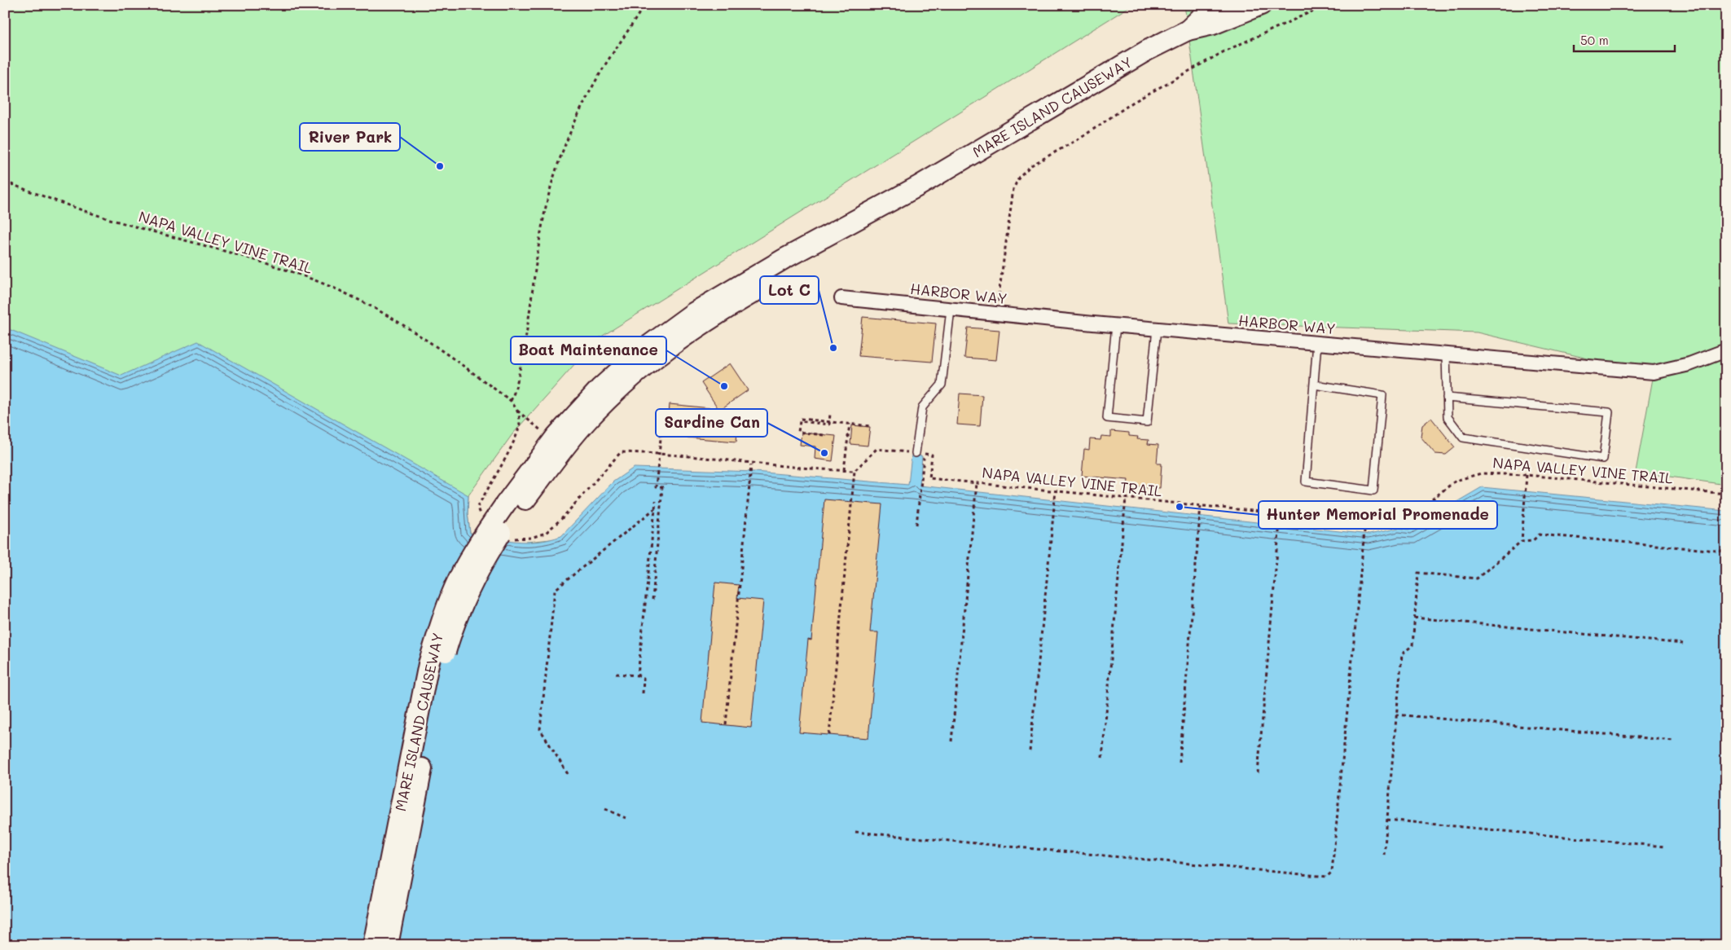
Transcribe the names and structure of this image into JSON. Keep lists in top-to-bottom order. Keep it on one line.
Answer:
{"streets":{"main road":["MARE ISLAND CAUSEWAY"],"street":["HARBOR WAY"],"path":["NAPA VALLEY VINE TRAIL"]},"places":["River Park","Lot C","Boat Maintenance","Sardine Can","Hunter Memorial Promenade"],"scale_bar":"50 m"}
